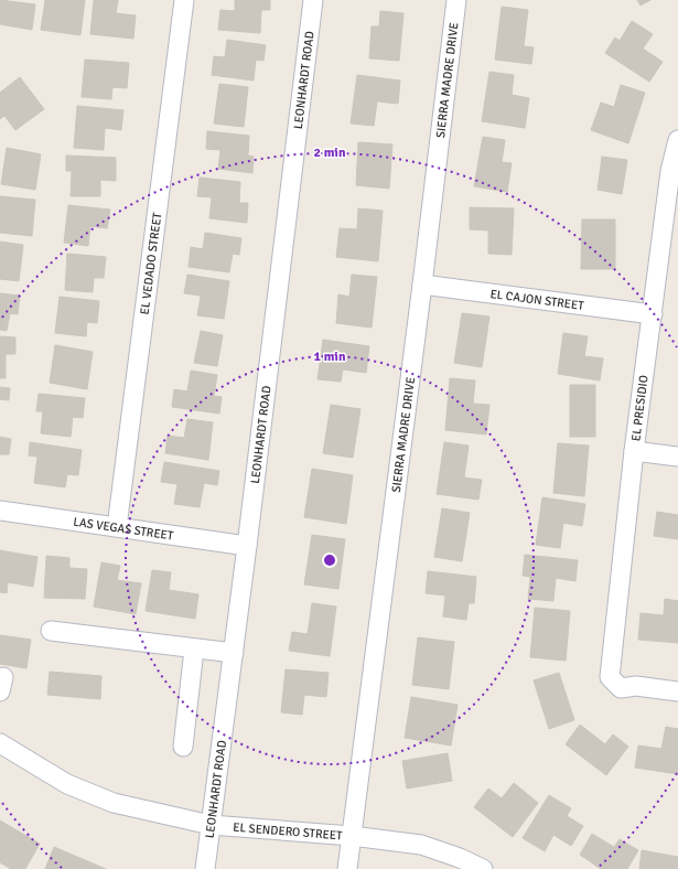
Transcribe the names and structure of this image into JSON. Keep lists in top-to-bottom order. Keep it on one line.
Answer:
{"streets":{"street":["LEONHARDT ROAD","SIERRA MADRE DRIVE","EL VEDADO STREET","EL CAJON STREET","EL PRESIDIO","LAS VEGAS STREET","EL SENDERO STREET"]},"crossings":[["LEONHARDT ROAD","LAS VEGAS STREET"],["LEONHARDT ROAD","EL SENDERO STREET"],["SIERRA MADRE DRIVE","EL CAJON STREET"],["SIERRA MADRE DRIVE","EL SENDERO STREET"],["EL VEDADO STREET","LAS VEGAS STREET"],["EL CAJON STREET","EL PRESIDIO"]],"rings":["2 min","1 min"]}
